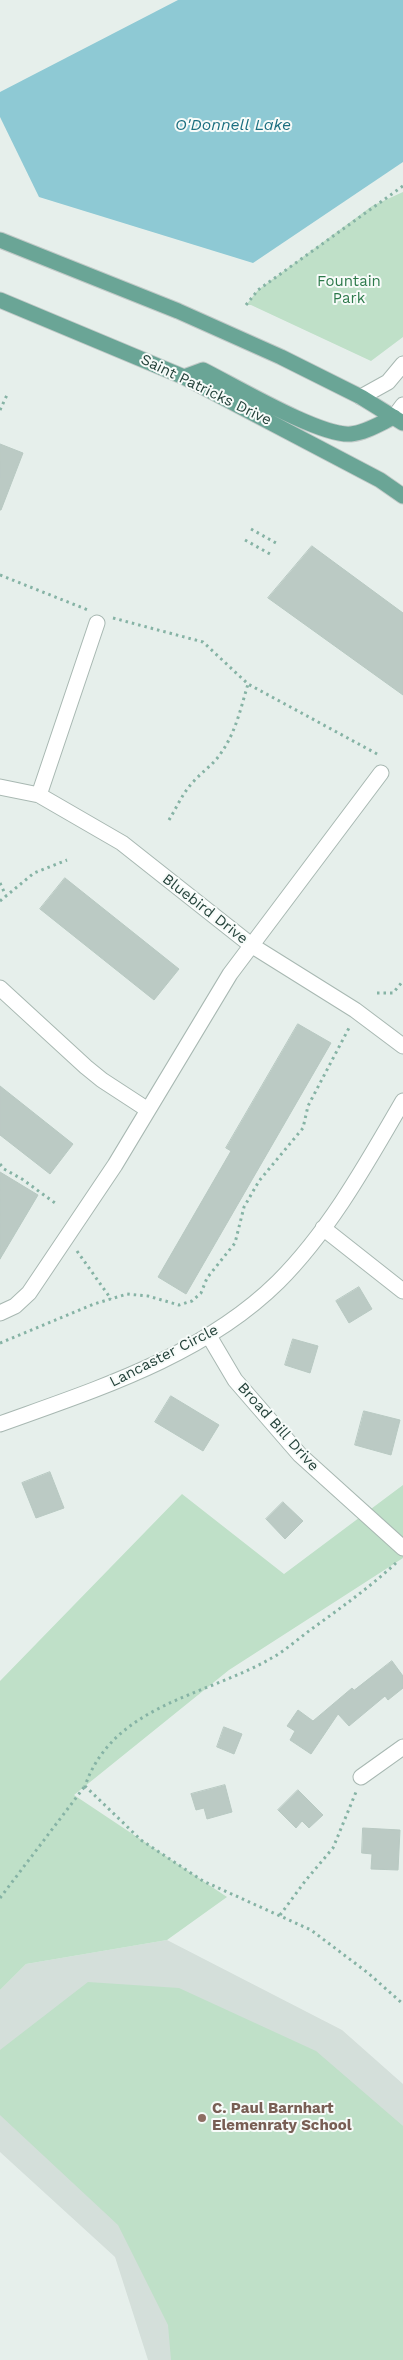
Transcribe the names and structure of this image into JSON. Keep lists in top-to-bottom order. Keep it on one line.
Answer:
{"streets":{"main road":["Saint Patricks Drive"],"street":["Bluebird Drive","Lancaster Circle","Broad Bill Drive"]},"crossings":[["Lancaster Circle","Broad Bill Drive"]],"water":["O'Donnell Lake"],"parks":["Fountain Park"],"places":["C. Paul Barnhart Elemenraty School"]}
